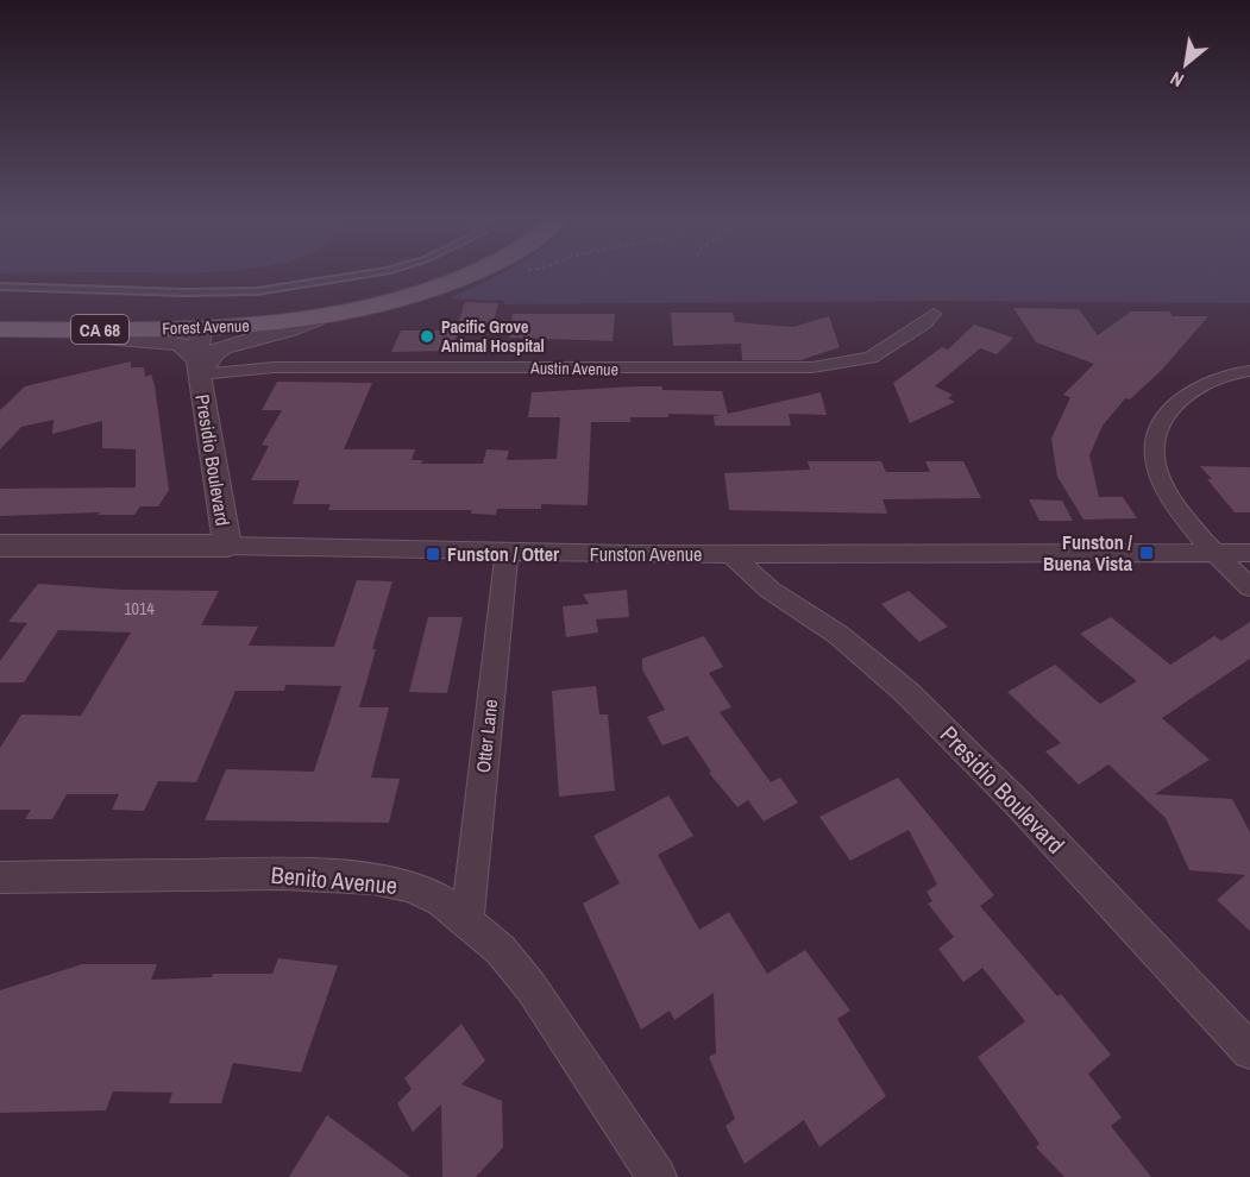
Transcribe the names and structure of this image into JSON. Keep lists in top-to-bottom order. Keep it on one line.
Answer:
{"streets":{"main road":["Forest Avenue","CA 68"],"street":["Austin Avenue","Presidio Boulevard","Funston Avenue","Otter Lane","Benito Avenue"]},"crossings":[["Forest Avenue","Presidio Boulevard"],["Austin Avenue","Presidio Boulevard"],["Presidio Boulevard","Funston Avenue"],["Funston Avenue","Otter Lane"],["Otter Lane","Benito Avenue"]],"places":{"other":["Pacific Grove Animal Hospital"],"transit":["Funston / Buena Vista","Funston / Otter"]},"house_numbers":["1014"],"north":"bottom left"}
